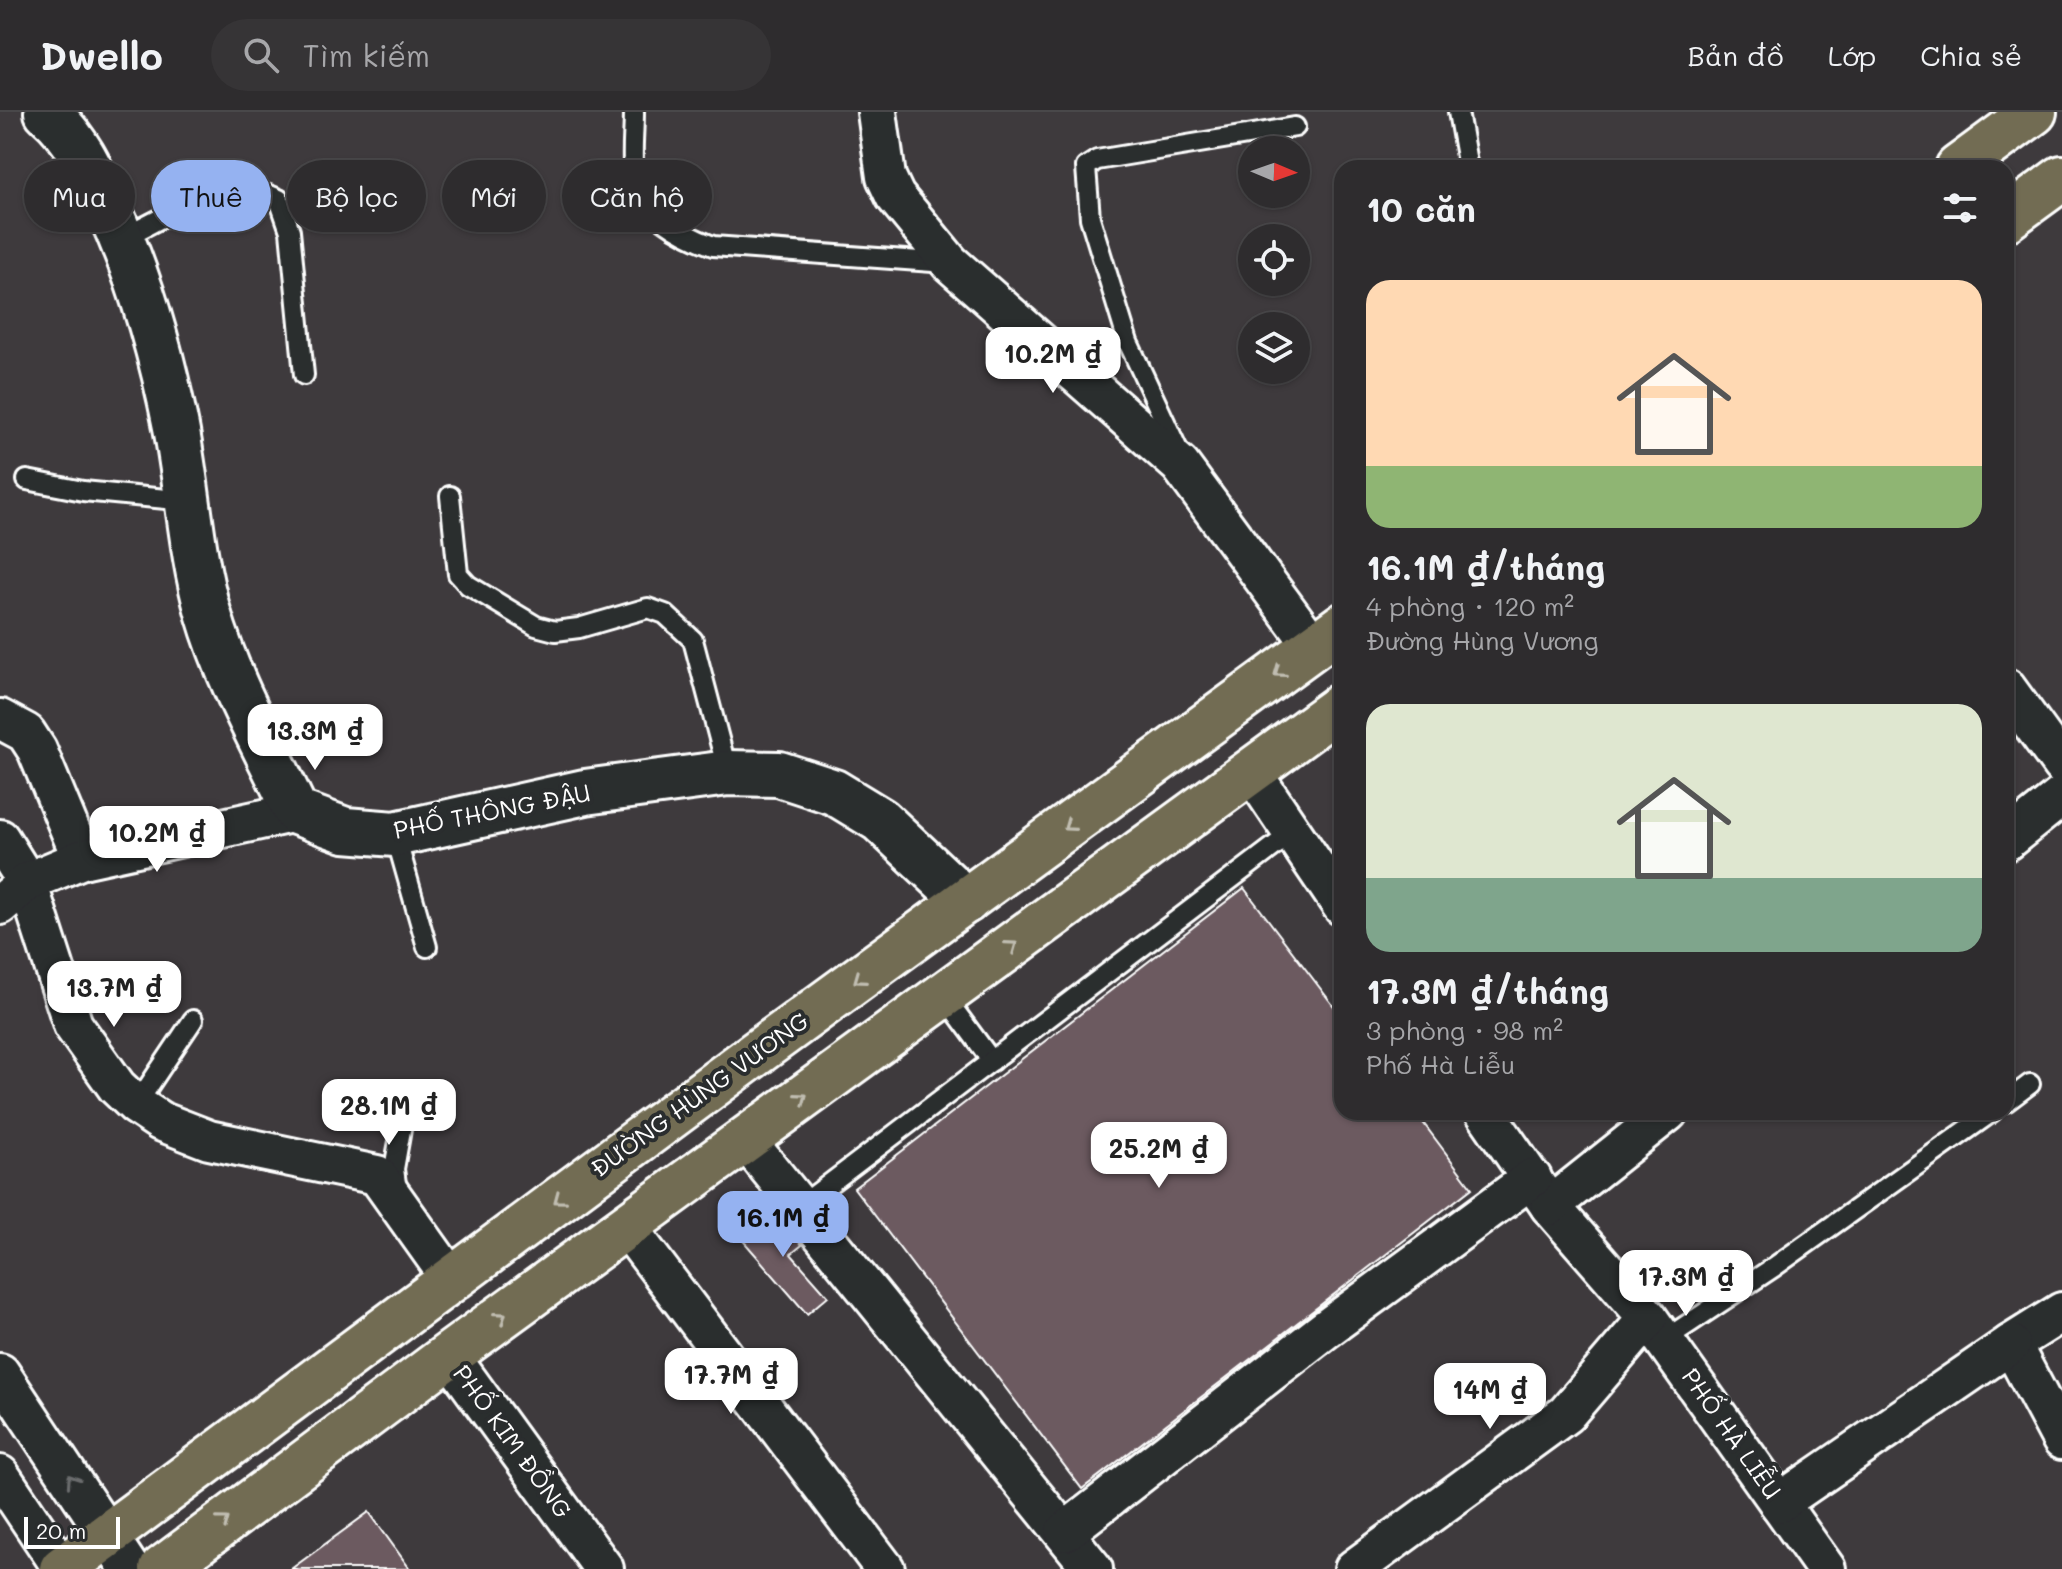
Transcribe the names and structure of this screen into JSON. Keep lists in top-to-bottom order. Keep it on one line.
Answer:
{"streets":{"main road":["ĐƯỜNG HÙNG VƯƠNG"],"street":["PHỐ THÔNG ĐẬU","PHỐ HÀ LIỄU","PHỐ KIM ĐỒNG"]},"crossings":[["PHỐ THÔNG ĐẬU","ĐƯỜNG HÙNG VƯƠNG"],["ĐƯỜNG HÙNG VƯƠNG","PHỐ KIM ĐỒNG"]],"scale_bar":"20 m","north":"right","page":{"header":"Dwello","search":"Tìm kiếm","nav":["Bản đồ","Lớp","Chia sẻ"],"chip":["Mua","Thuê","Bộ lọc","Mới","Căn hộ"],"heading":"10 căn","list":[{"name":"16.1M ₫/tháng","note":"4 phòng · 120 m² · Đường Hùng Vương"},{"name":"17.3M ₫/tháng","note":"3 phòng · 98 m² · Phố Hà Liễu"}],"price":["10.2M ₫","13.3M ₫","10.2M ₫","13.7M ₫","28.1M ₫","25.2M ₫","16.1M ₫","17.3M ₫","17.7M ₫","14M ₫"],"scale":"20 m"}}
